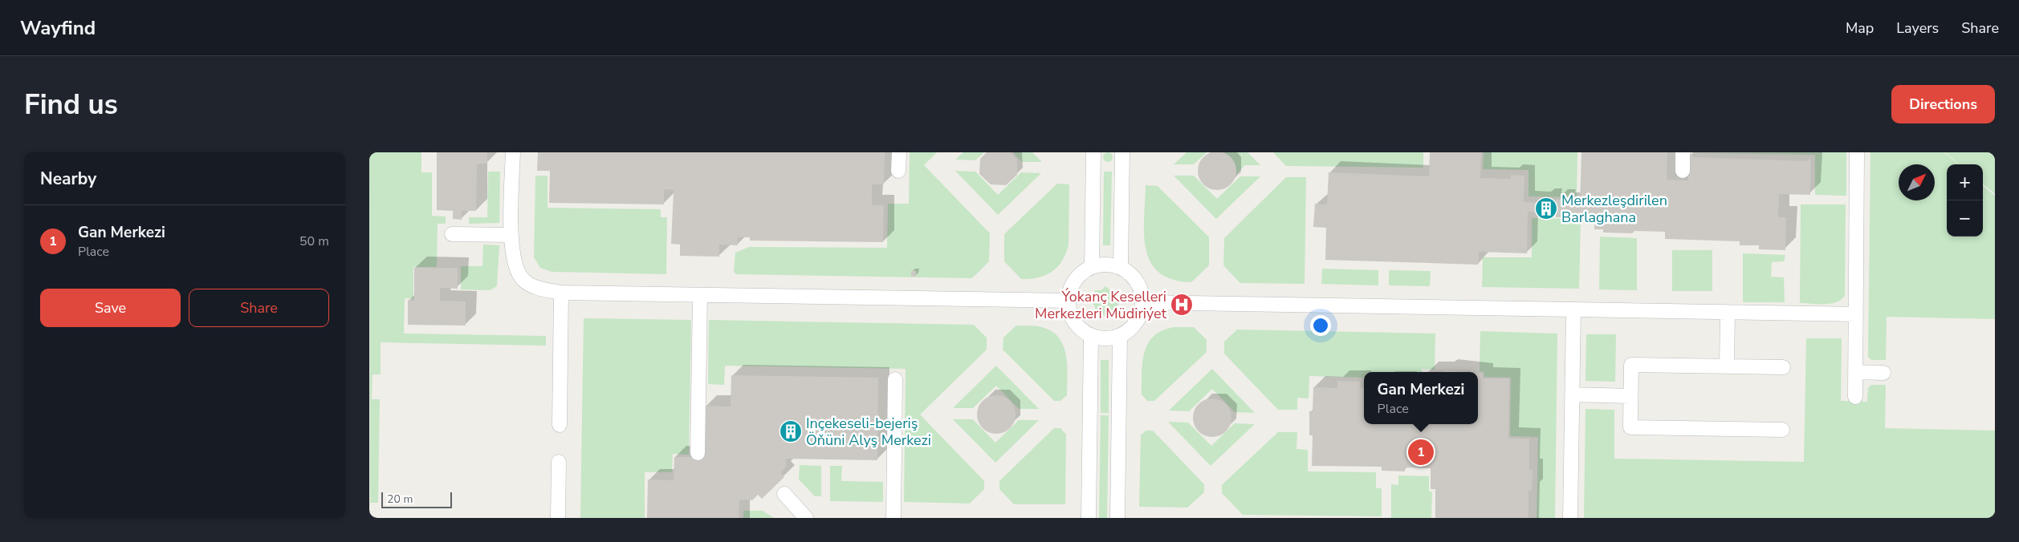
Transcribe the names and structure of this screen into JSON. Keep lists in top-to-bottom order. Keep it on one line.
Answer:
{"places":{"building":["Merkezleşdirilen Barlaghana","Inçekeseli-bejeriş Öňüni Alyş Merkezi"],"hospital":["Ýokanç Keselleri Merkezleri Müdiriýet"]},"scale_bar":"20 m","north":"top right","page":{"header":"Wayfind","nav":["Map","Layers","Share"],"buttons":["Directions",["Save","Share"]],"title":"Find us","heading":"Nearby","map_buttons":["+","−"],"list":[{"mark":"1","name":"Gan Merkezi","note":"Place","value":"50 m"}],"popup":["Gan Merkezi","Place"],"pins":"1","scale":"20 m"}}
